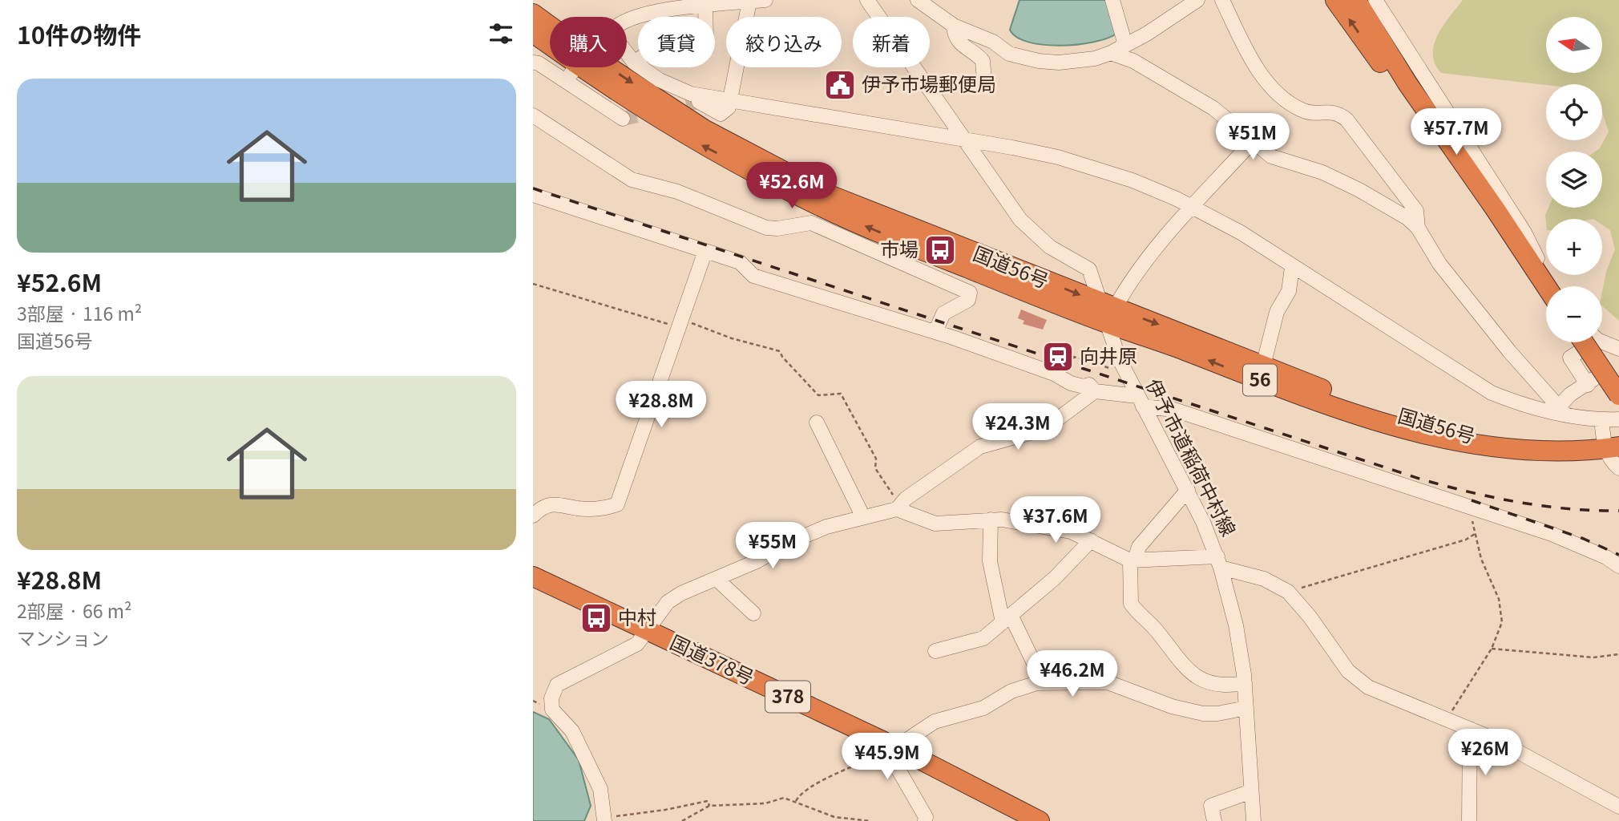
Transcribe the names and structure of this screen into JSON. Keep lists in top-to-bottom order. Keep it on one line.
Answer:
{"streets":{"highway":["国道56号","56","国道378号","378"],"street":["伊予市道稲荷中村線"]},"crossings":[["国道56号","伊予市道稲荷中村線"]],"places":{"public building":["伊予市場郵便局"],"bus stop":["市場","中村"],"station":["向井原"]},"north":"left","page":{"heading":"10件の物件","map_buttons":["+","−"],"chip":["購入","賃貸","絞り込み","新着"],"list":[{"name":"¥52.6M","note":"3部屋 · 116 m² · 国道56号"},{"name":"¥28.8M","note":"2部屋 · 66 m² · マンション"}],"price":["¥57.7M","¥51M","¥52.6M","¥28.8M","¥24.3M","¥37.6M","¥55M","¥46.2M","¥26M","¥45.9M"]}}
